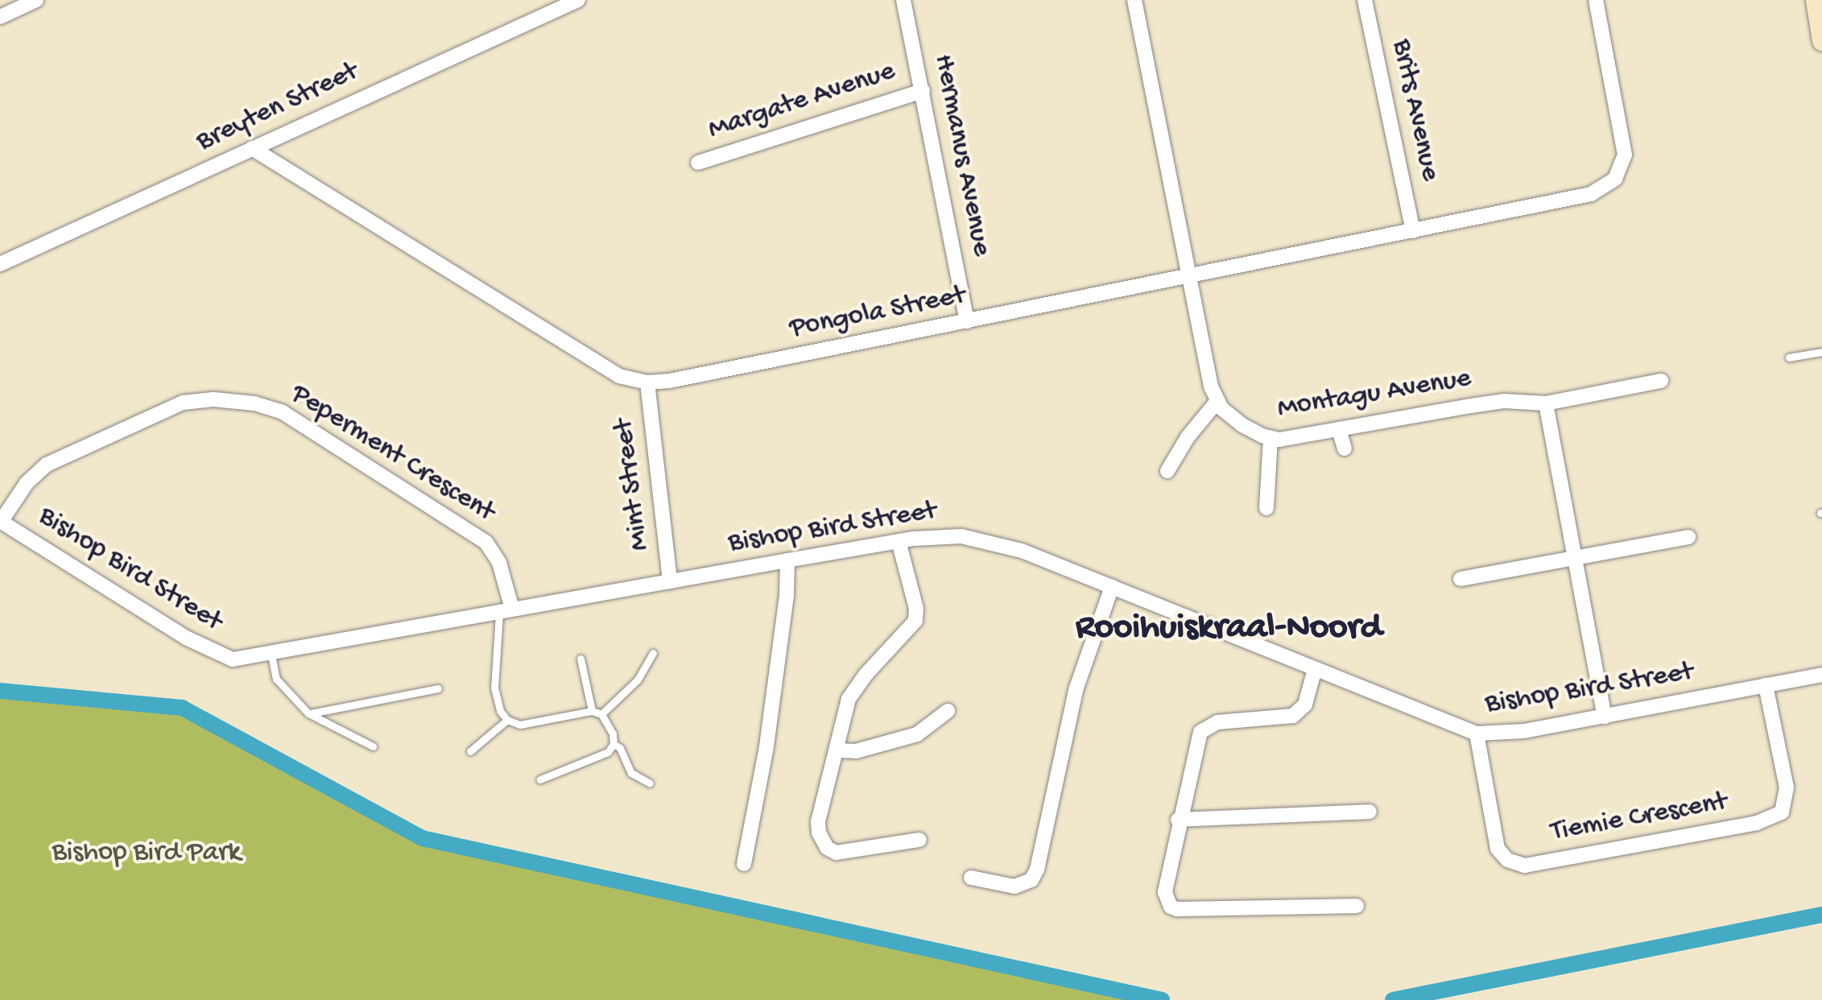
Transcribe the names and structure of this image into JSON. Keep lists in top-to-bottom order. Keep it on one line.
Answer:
{"streets":{"street":["Margate Avenue","Breyten Street","Brits Avenue","Hermanus Avenue","Pongola Street","Montagu Avenue","Peperment Crescent","Mint Street","Bishop Bird Street","Tiemie Crescent"]},"crossings":[["Margate Avenue","Hermanus Avenue"],["Breyten Street","Pongola Street"],["Brits Avenue","Pongola Street"],["Hermanus Avenue","Pongola Street"],["Pongola Street","Mint Street"],["Peperment Crescent","Bishop Bird Street"],["Mint Street","Bishop Bird Street"],["Bishop Bird Street","Tiemie Crescent"]],"districts":["Rooihuiskraal-Noord"],"parks":["Bishop Bird Park"]}
